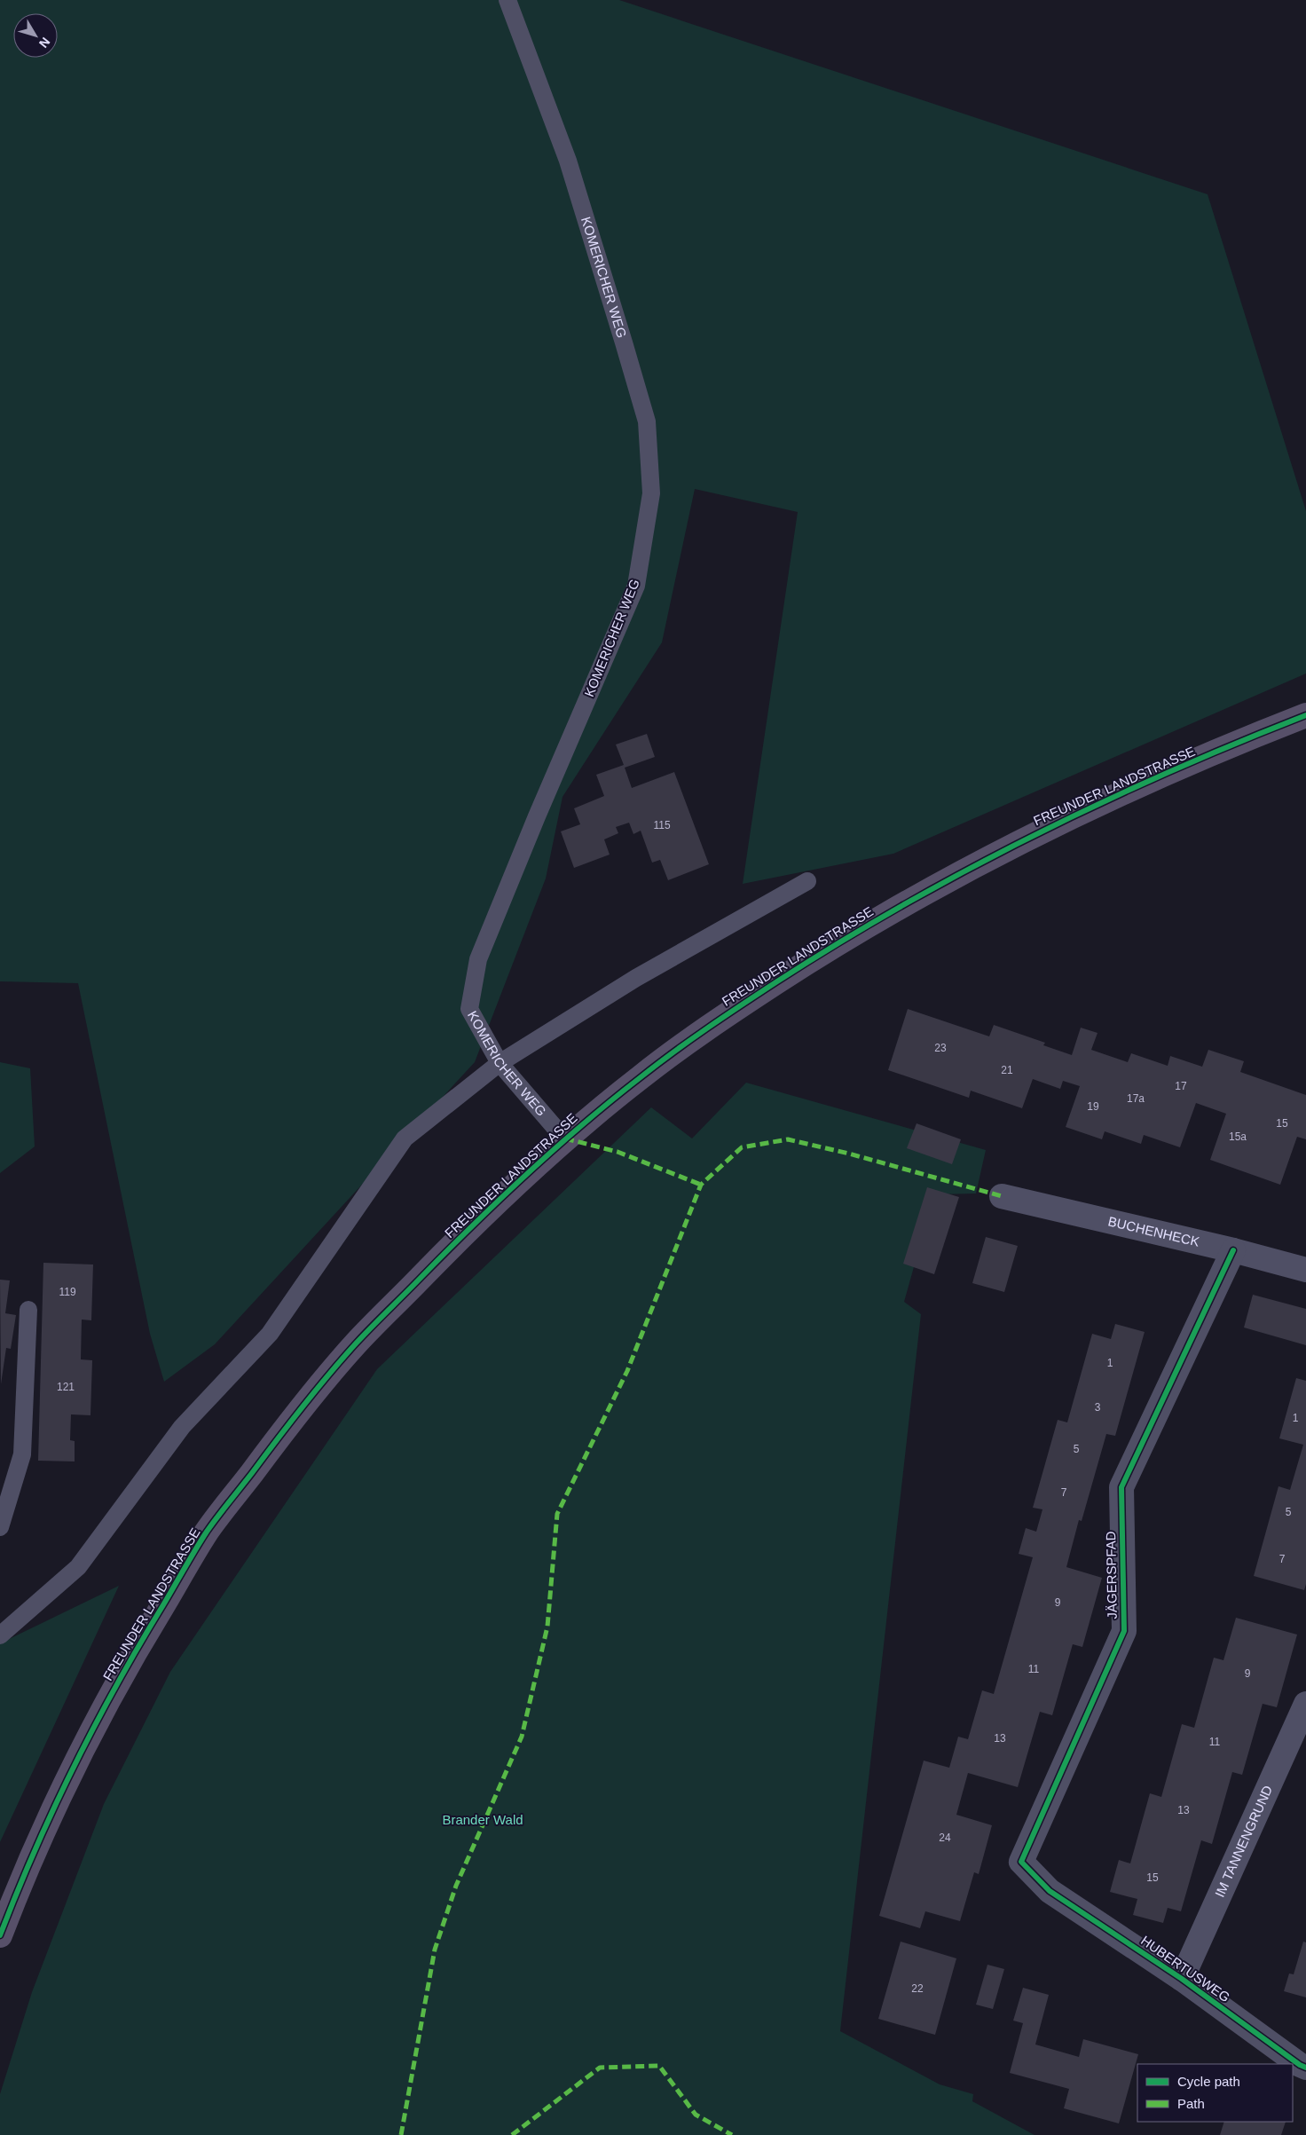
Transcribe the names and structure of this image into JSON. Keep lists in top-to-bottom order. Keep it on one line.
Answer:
{"streets":{"main road":["FREUNDER LANDSTRASSE"],"street":["BUCHENHECK","JÄGERSPFAD","IM TANNENGRUND","HUBERTUSWEG"],"lane":["KOMERICHER WEG"]},"crossings":[["KOMERICHER WEG","FREUNDER LANDSTRASSE"],["BUCHENHECK","JÄGERSPFAD"],["JÄGERSPFAD","HUBERTUSWEG"],["IM TANNENGRUND","HUBERTUSWEG"]],"parks":["Brander Wald"],"house_numbers":["115","23","21","17","17a","19","15","15a","119","1","121","3","1","5","7","5","7","9","11","9","13","11","13","24","15","22"],"legend":["Cycle path","Path"],"north":"bottom right"}
